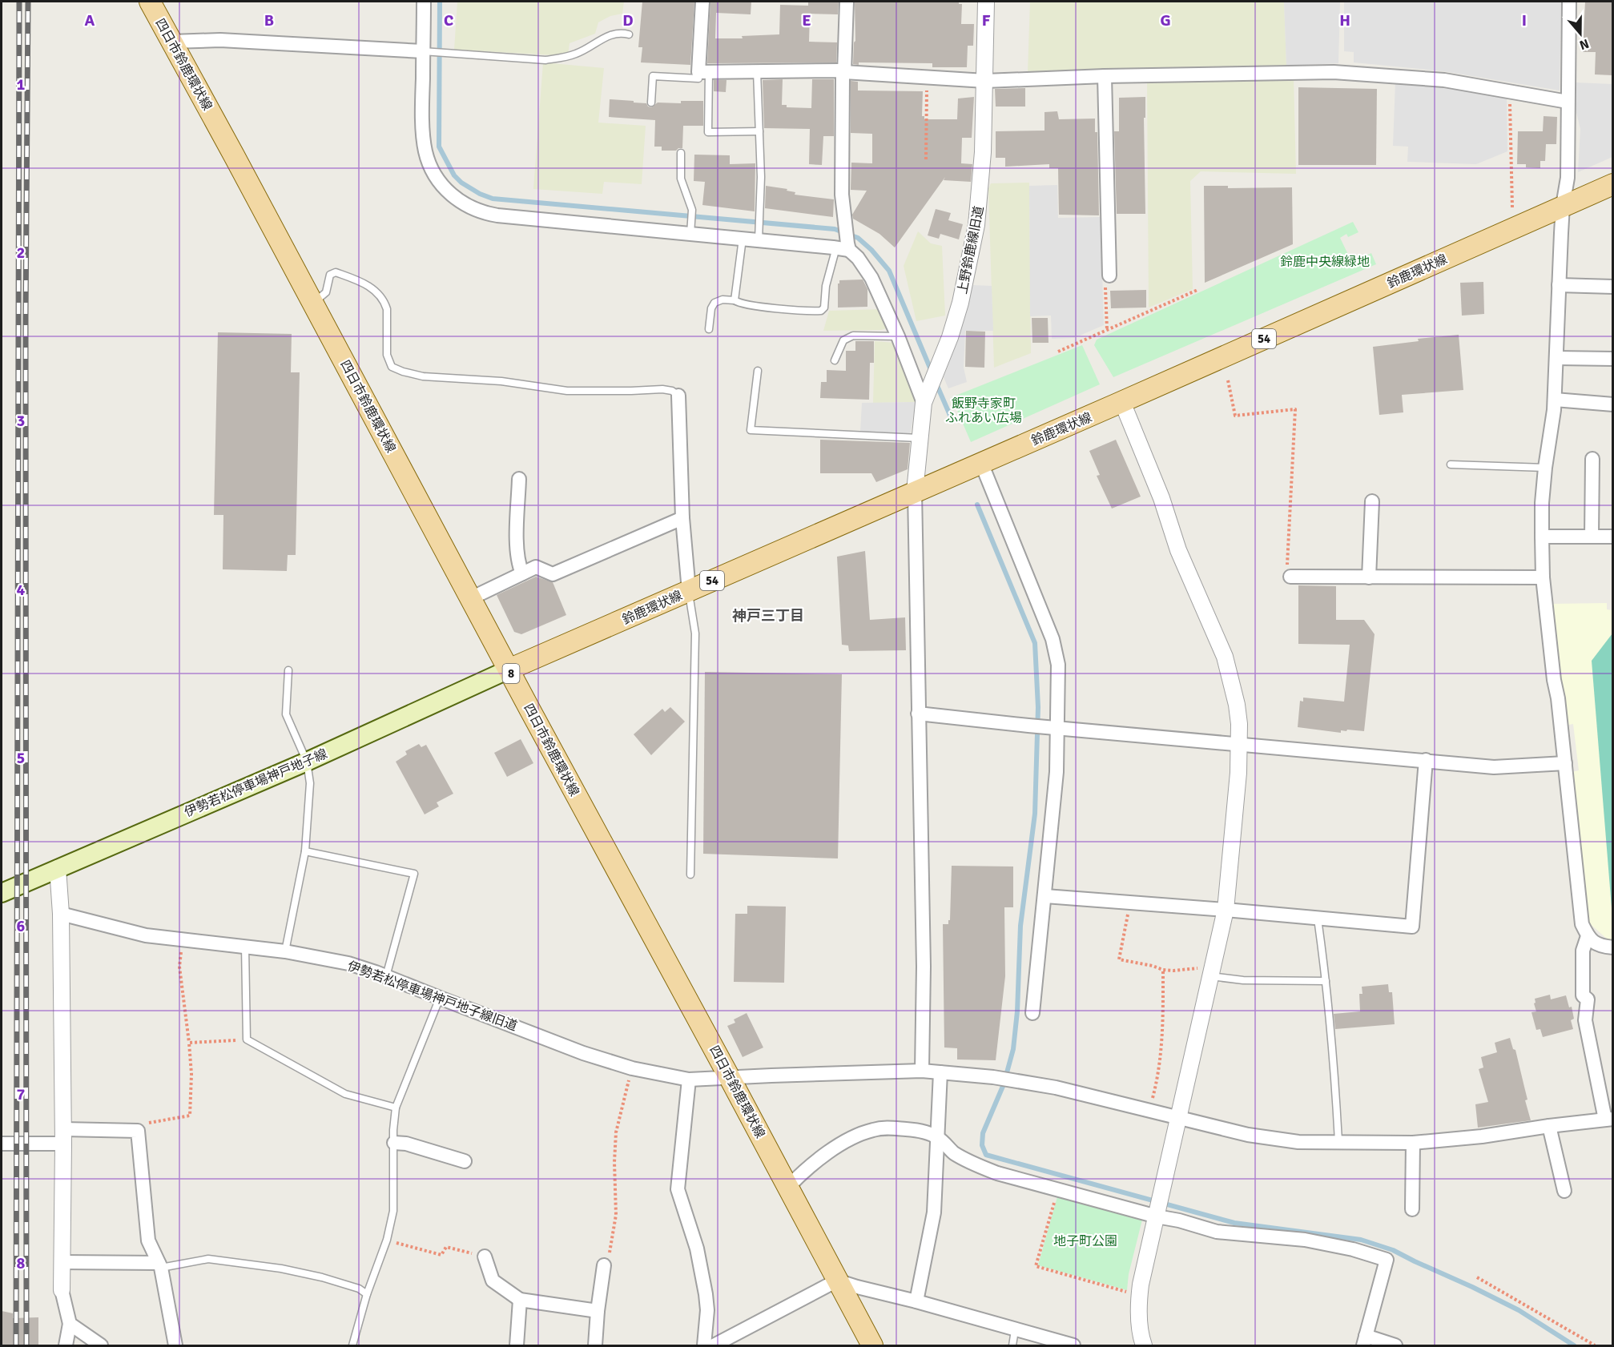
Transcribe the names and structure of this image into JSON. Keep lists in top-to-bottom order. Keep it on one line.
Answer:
{"streets":{"main road":["四日市鈴鹿環状線","鈴鹿環状線","54","8","伊勢若松停車場神戸地子線"],"street":["上野鈴鹿線旧道","伊勢若松停車場神戸地子線旧道"]},"crossings":[["四日市鈴鹿環状線","鈴鹿環状線"],["四日市鈴鹿環状線","伊勢若松停車場神戸地子線"],["四日市鈴鹿環状線","伊勢若松停車場神戸地子線旧道"],["上野鈴鹿線旧道","鈴鹿環状線"],["鈴鹿環状線","伊勢若松停車場神戸地子線"]],"districts":["神戸三丁目"],"parks":["鈴鹿中央線緑地","飯野寺家町 ふれあい広場","地子町公園"],"north":"bottom","grid":{"columns":["A","B","C","D","E","F","G","H","I"],"rows":["1","2","3","4","5","6","7","8"]}}
